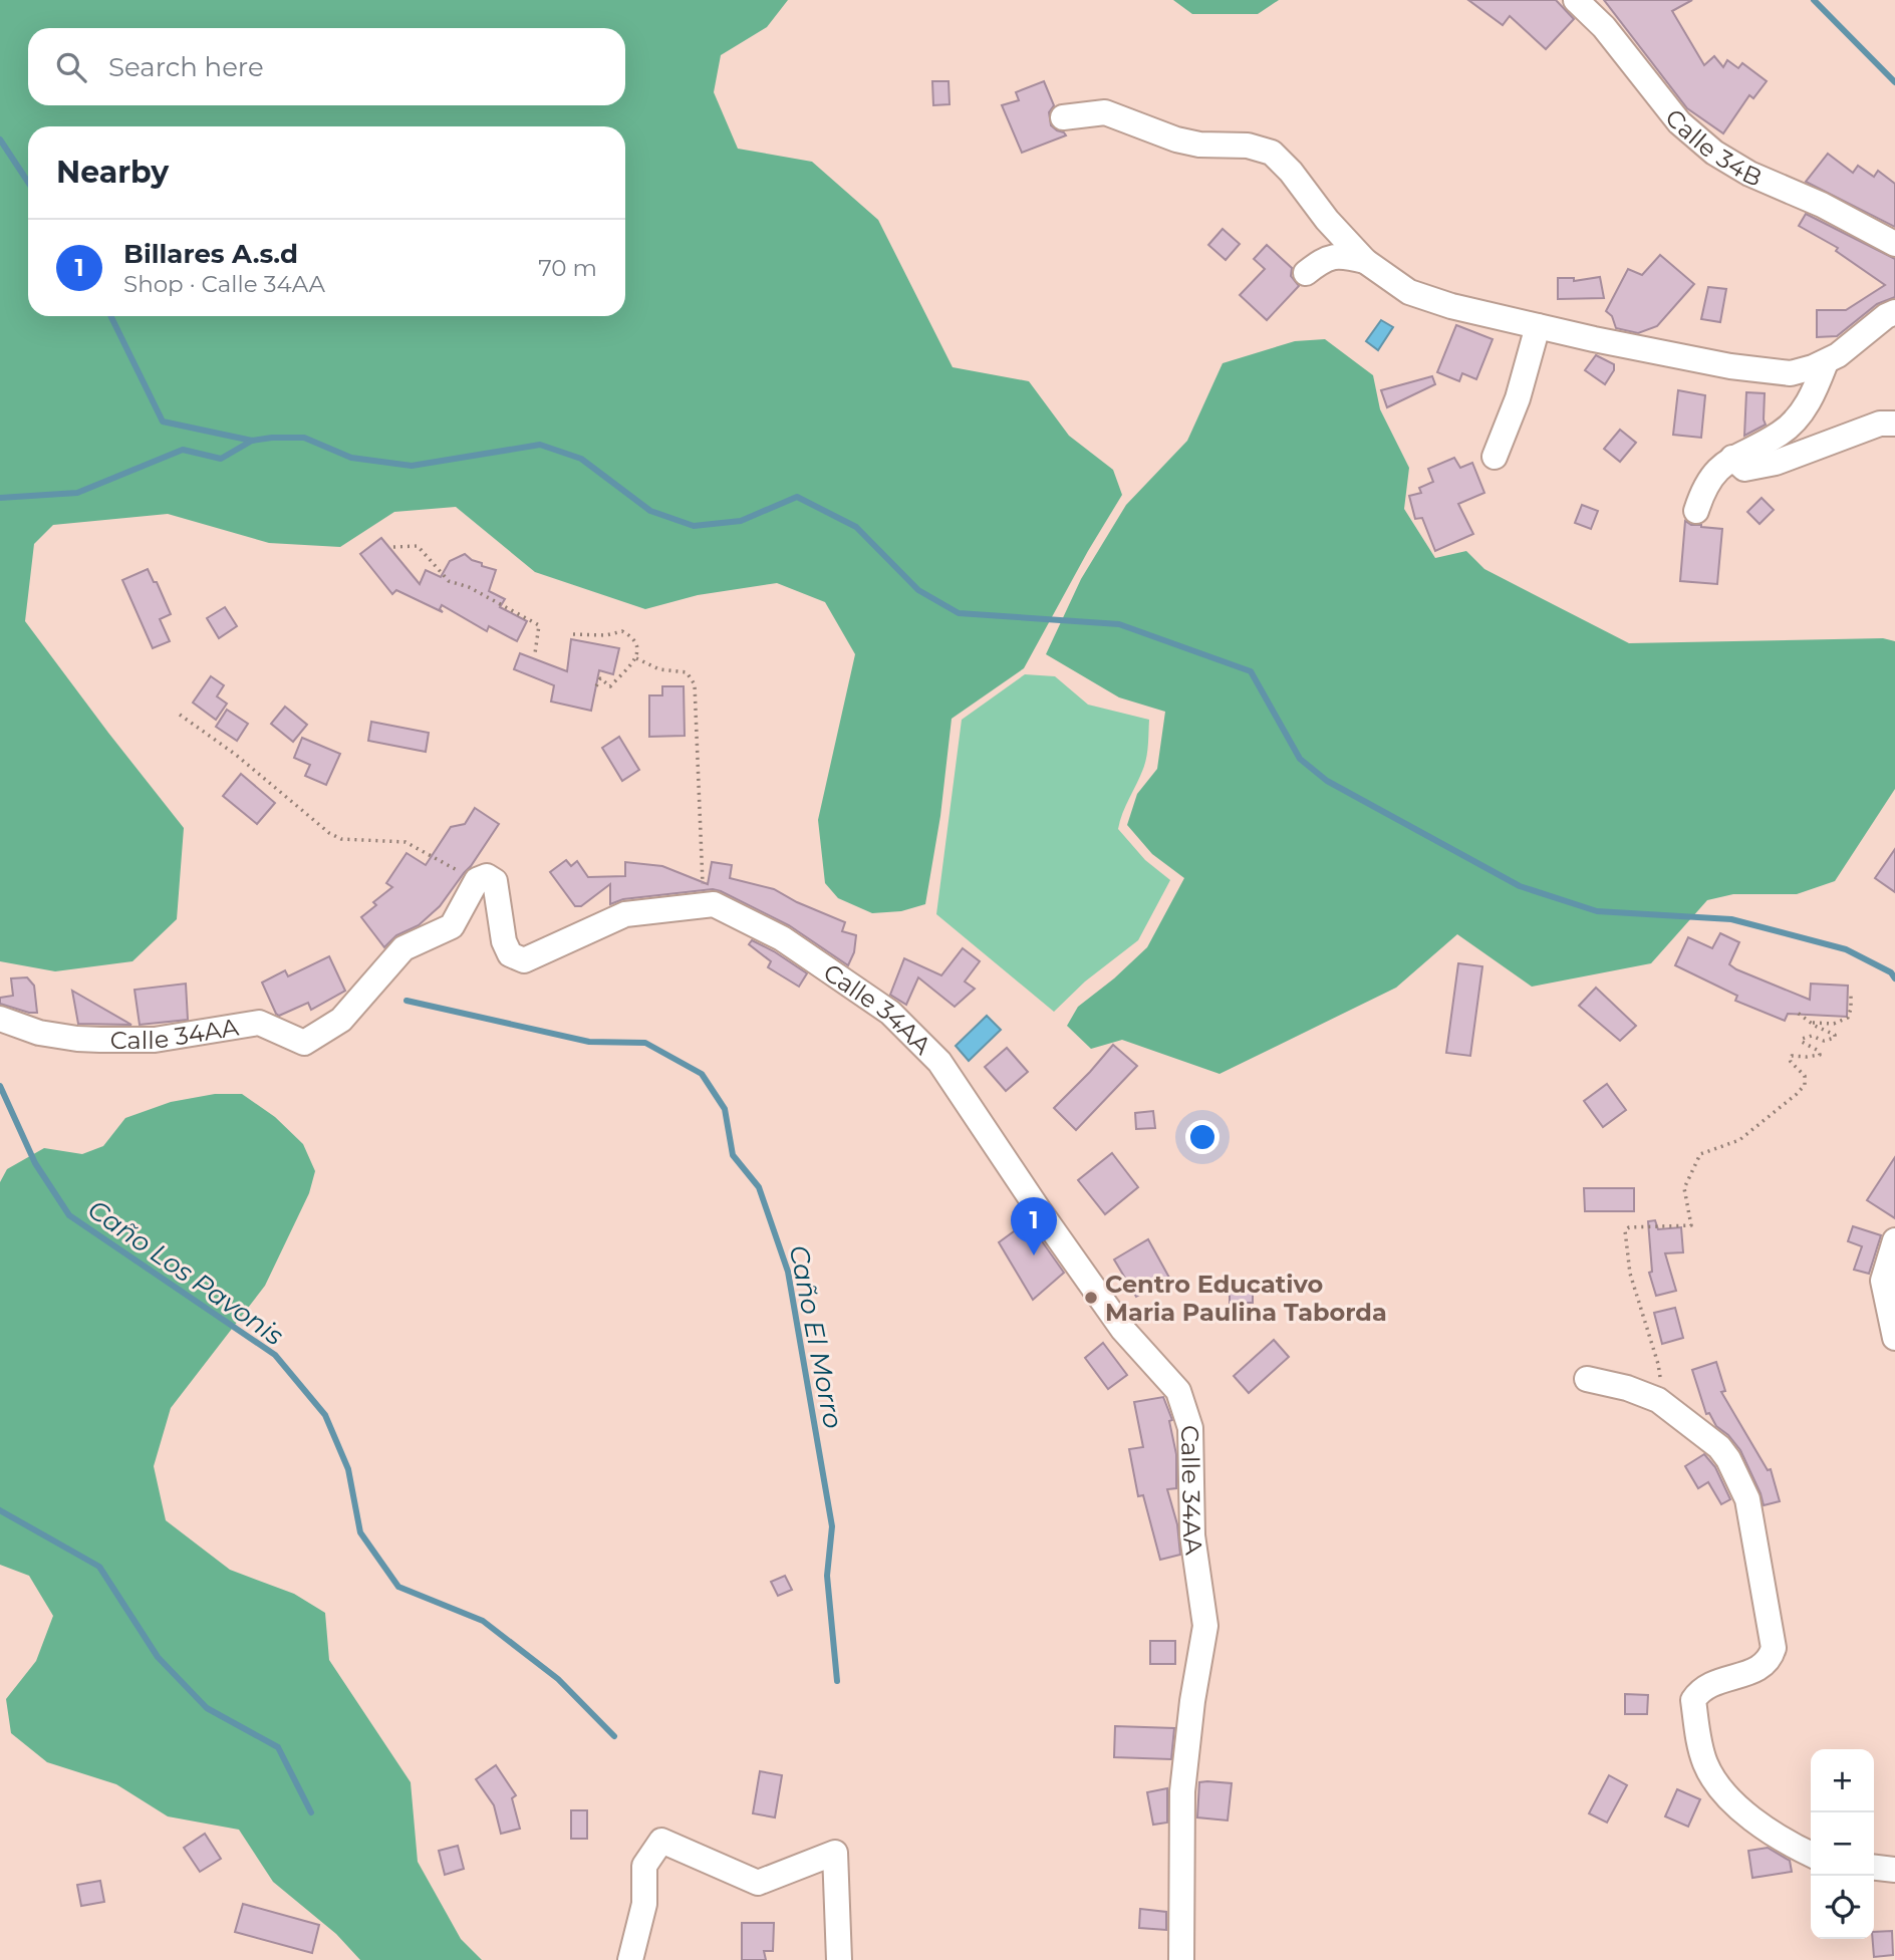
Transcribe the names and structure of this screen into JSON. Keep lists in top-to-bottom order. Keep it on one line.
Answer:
{"streets":{"street":["Calle 34B","Calle 34AA"]},"water":["Caño Los Pavonis","Caño El Morro"],"places":["Centro Educativo Maria Paulina Taborda"],"page":{"search":"Search here","heading":"Nearby","list":[{"mark":"1","name":"Billares A.s.d","note":"Shop · Calle 34AA","value":"70 m"}],"pins":"1","map_buttons":["+","−"]}}
